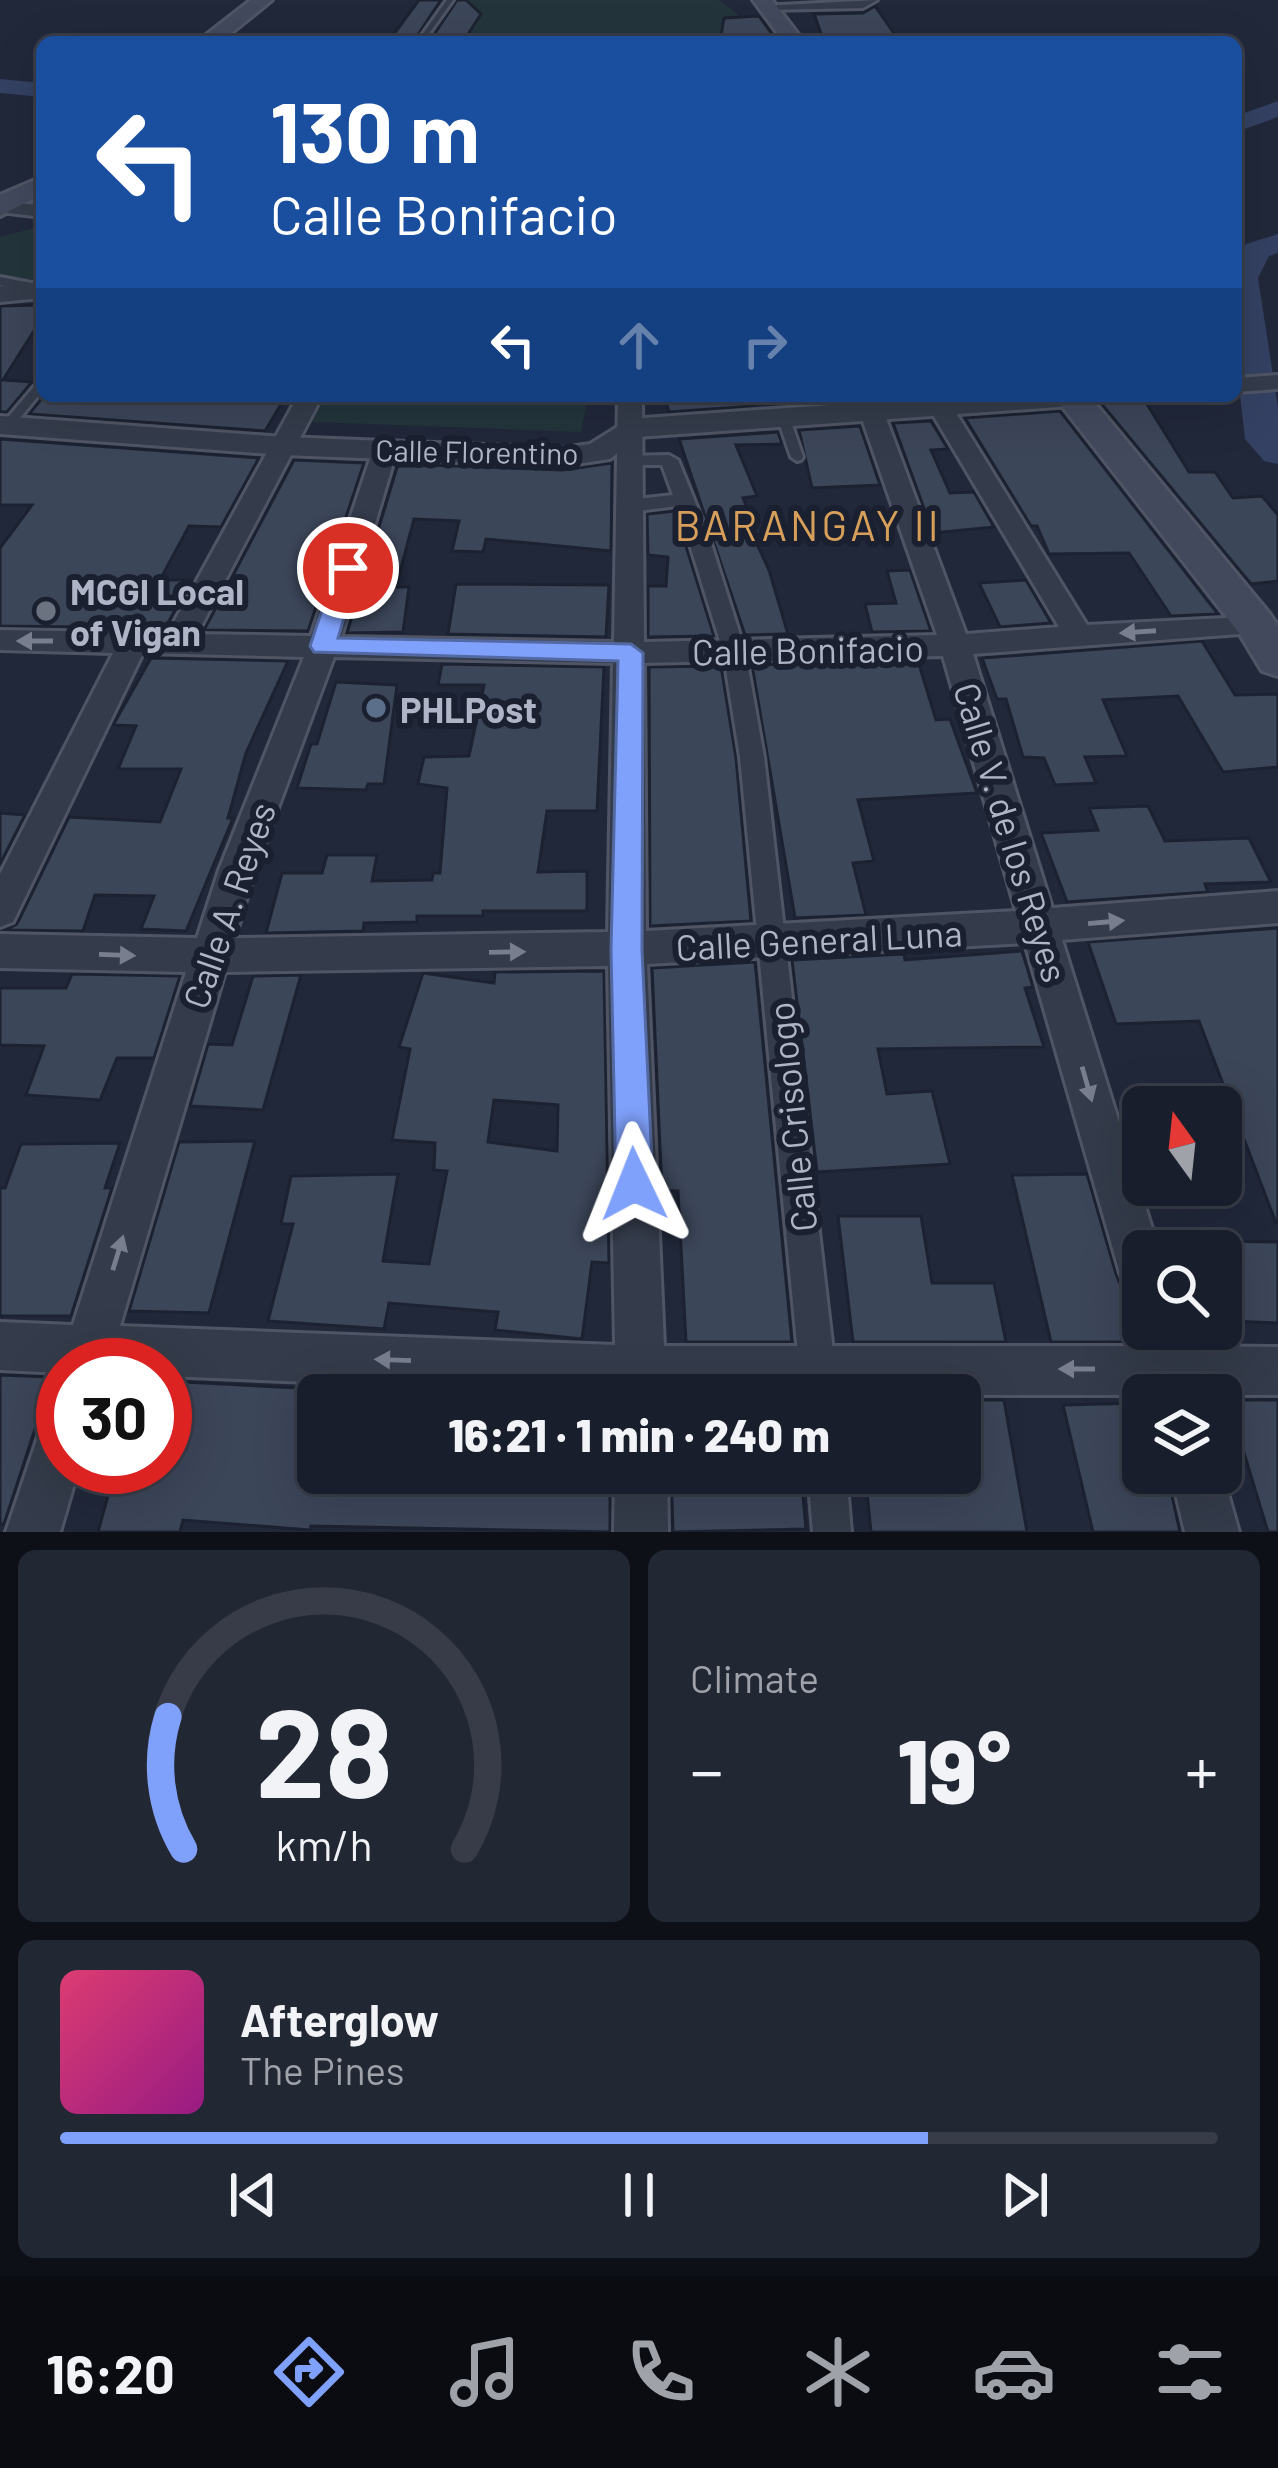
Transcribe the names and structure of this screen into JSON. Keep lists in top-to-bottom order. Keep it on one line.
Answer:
{"streets":{"street":["Calle Florentino","Calle Bonifacio","Calle V. de los Reyes","Calle A. Reyes","Calle General Luna","Calle Crisologo"]},"crossings":[["Calle Florentino","Calle V. de los Reyes"],["Calle Florentino","Calle A. Reyes"],["Calle Florentino","Calle Crisologo"],["Calle Bonifacio","Calle V. de los Reyes"],["Calle Bonifacio","Calle A. Reyes"],["Calle Bonifacio","Calle Crisologo"],["Calle V. de los Reyes","Calle General Luna"],["Calle A. Reyes","Calle General Luna"],["Calle General Luna","Calle Crisologo"]],"one_way":["Calle V. de los Reyes","Calle A. Reyes","Calle General Luna"],"districts":["BARANGAY II"],"places":["MCGI Local of Vigan","PHLPost"],"north":"top","page":{"turn":["130 m","Calle Bonifacio"],"limit":"30","trip":"16:21 · 1 min · 240 m","tile":"Climate","heat":["−","19°","+"],"song":["Afterglow","The Pines"],"tabs":"16:20","gauge":["28","km/h"]}}
